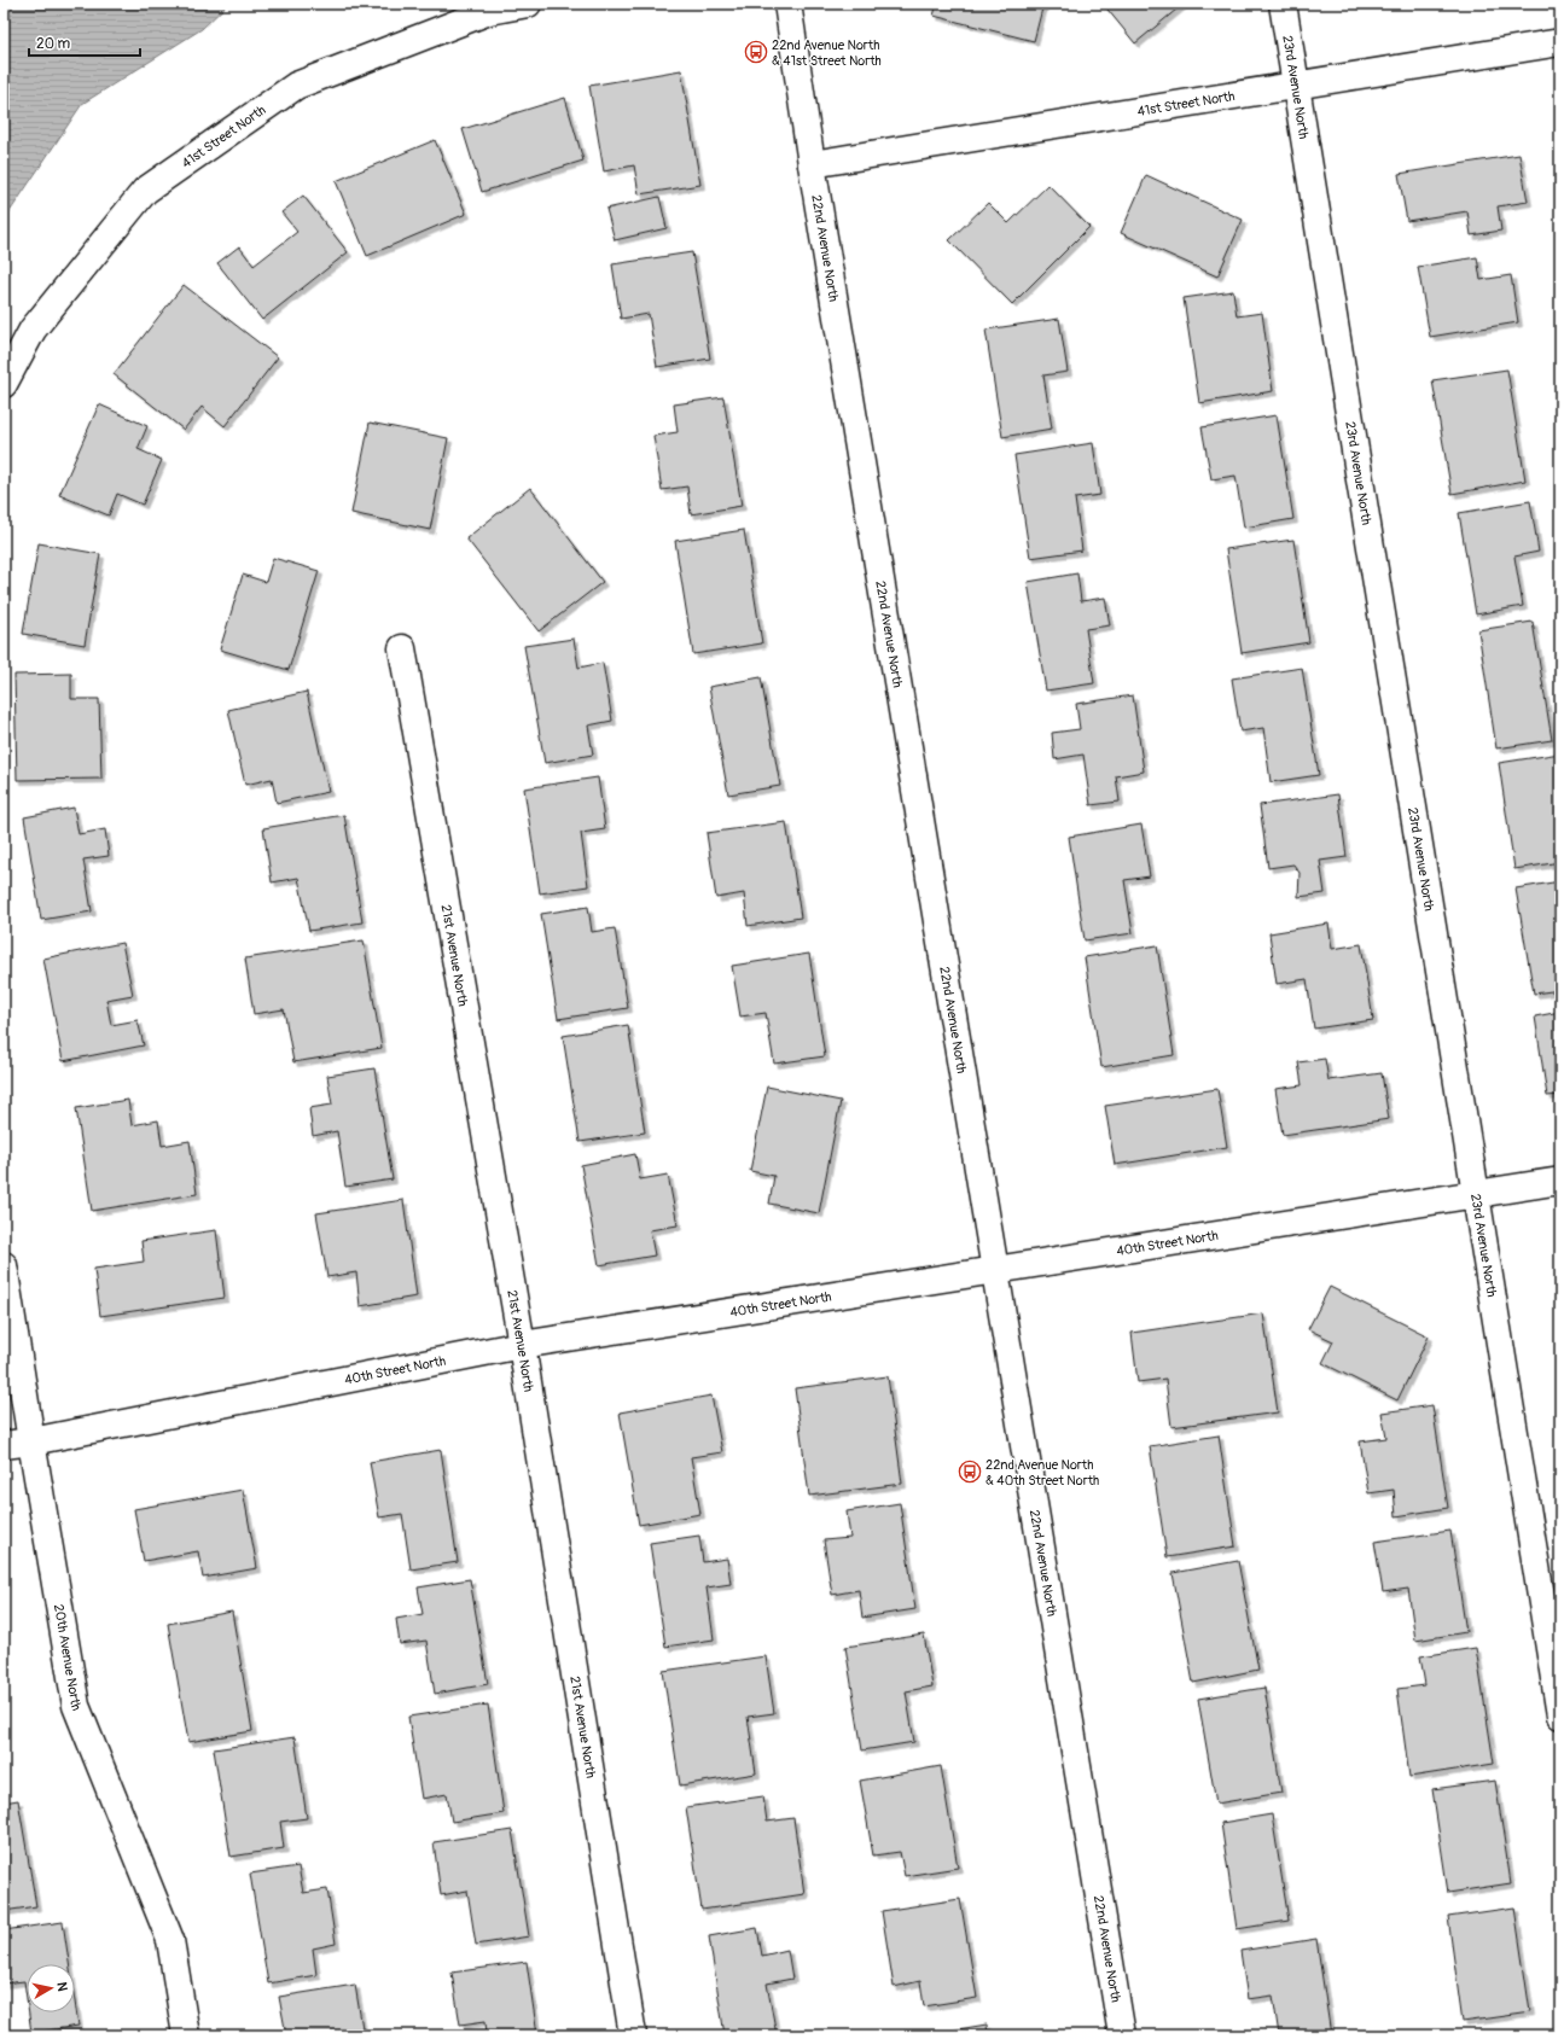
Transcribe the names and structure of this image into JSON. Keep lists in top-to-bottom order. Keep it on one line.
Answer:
{"streets":{"street":["23rd Avenue North","41st Street North","22nd Avenue North","21st Avenue North","40th Street North","20th Avenue North"]},"crossings":[["23rd Avenue North","41st Street North"],["23rd Avenue North","40th Street North"],["41st Street North","22nd Avenue North"],["22nd Avenue North","40th Street North"],["21st Avenue North","40th Street North"],["40th Street North","20th Avenue North"]],"places":{"bus stop":["22nd Avenue North & 41st Street North","22nd Avenue North & 40th Street North"]},"scale_bar":"20 m","north":"right"}
